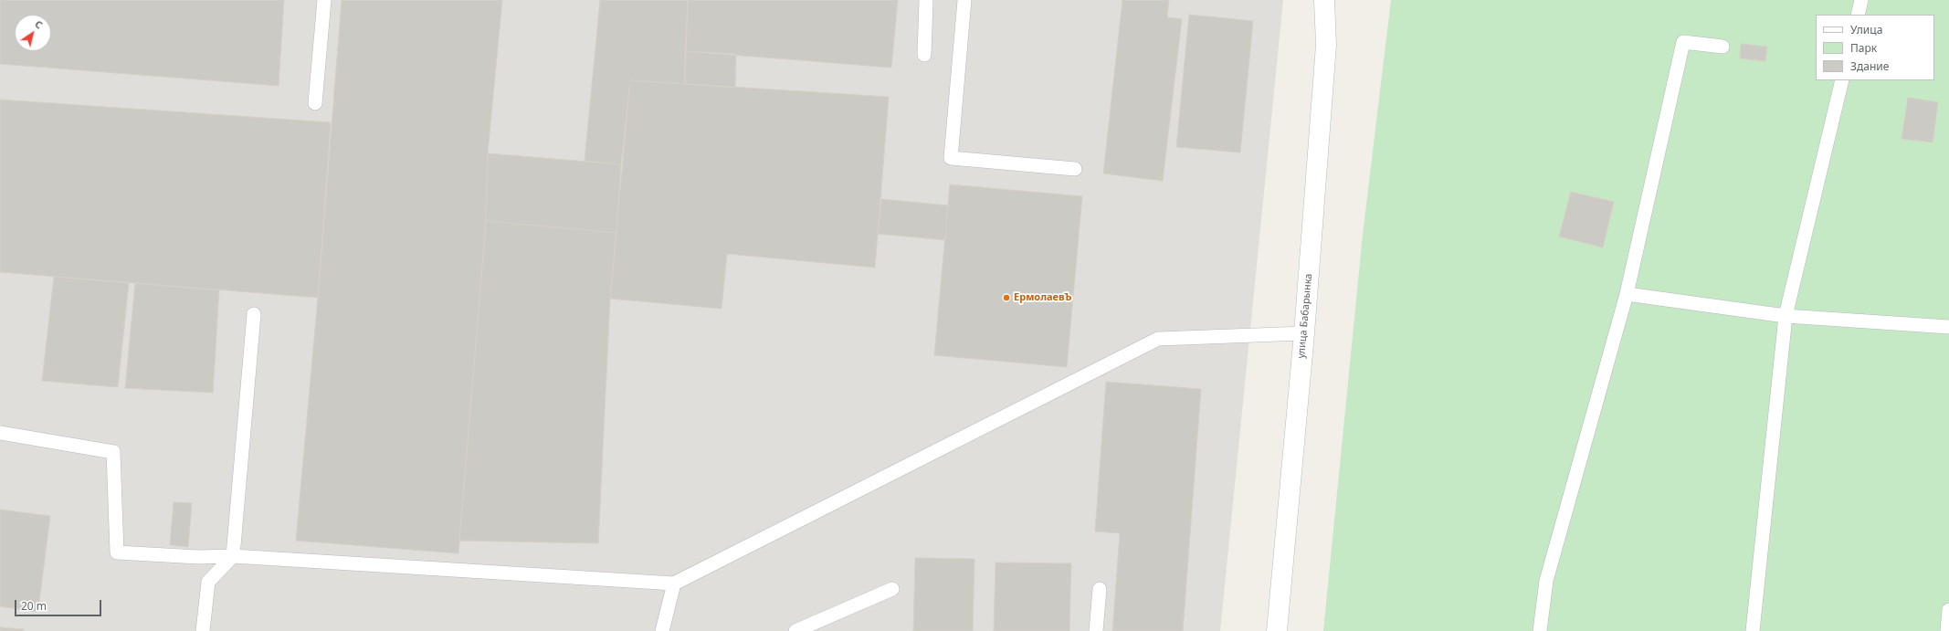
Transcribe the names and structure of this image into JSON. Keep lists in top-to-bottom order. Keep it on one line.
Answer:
{"streets":{"street":["улица Бабарынка"]},"places":["ЕрмолаевЪ"],"legend":["Улица","Парк","Здание"],"scale_bar":"20 m","north":"top right"}
